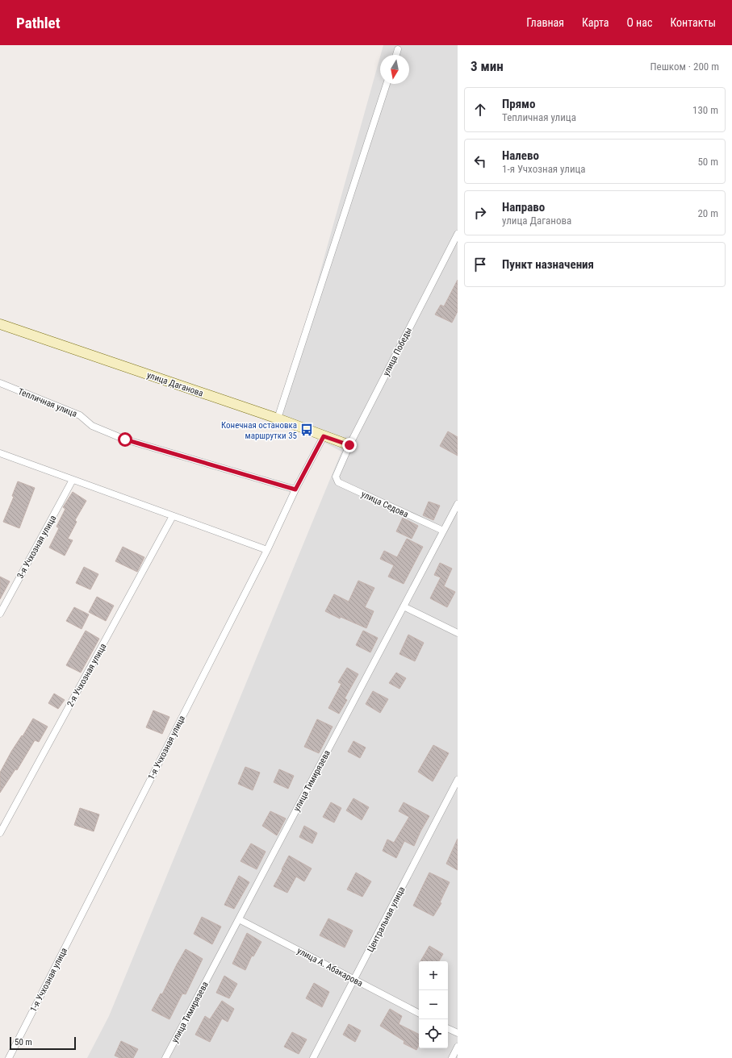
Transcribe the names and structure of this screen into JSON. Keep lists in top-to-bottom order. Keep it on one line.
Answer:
{"streets":{"main road":["улица Даганова"],"street":["улица Победы","Тепличная улица","улица Седова","3-я Учхозная улица","2-я Учхозная улица","1-я Учхозная улица","улица Тимирязева","Центральная улица","улица А. Абакарова"]},"crossings":[["улица Победы","улица Даганова"],["улица Победы","улица Седова"],["улица Даганова","1-я Учхозная улица"],["Тепличная улица","1-я Учхозная улица"],["улица Седова","улица Тимирязева"],["улица Тимирязева","улица А. Абакарова"],["Центральная улица","улица А. Абакарова"]],"places":{"bus stop":["Конечная остановка маршрутки 35"]},"scale_bar":"50 m","north":"bottom","page":{"header":"Pathlet","nav":["Главная","Карта","О нас","Контакты"],"heading":["3 мин","Пешком · 200 m"],"list":[["Прямо","Тепличная улица","130 m"],["Налево","1-я Учхозная улица","50 m"],["Направо","улица Даганова","20 m"],"Пункт назначения"],"map_buttons":["+","−"],"scale":"50 m"}}
